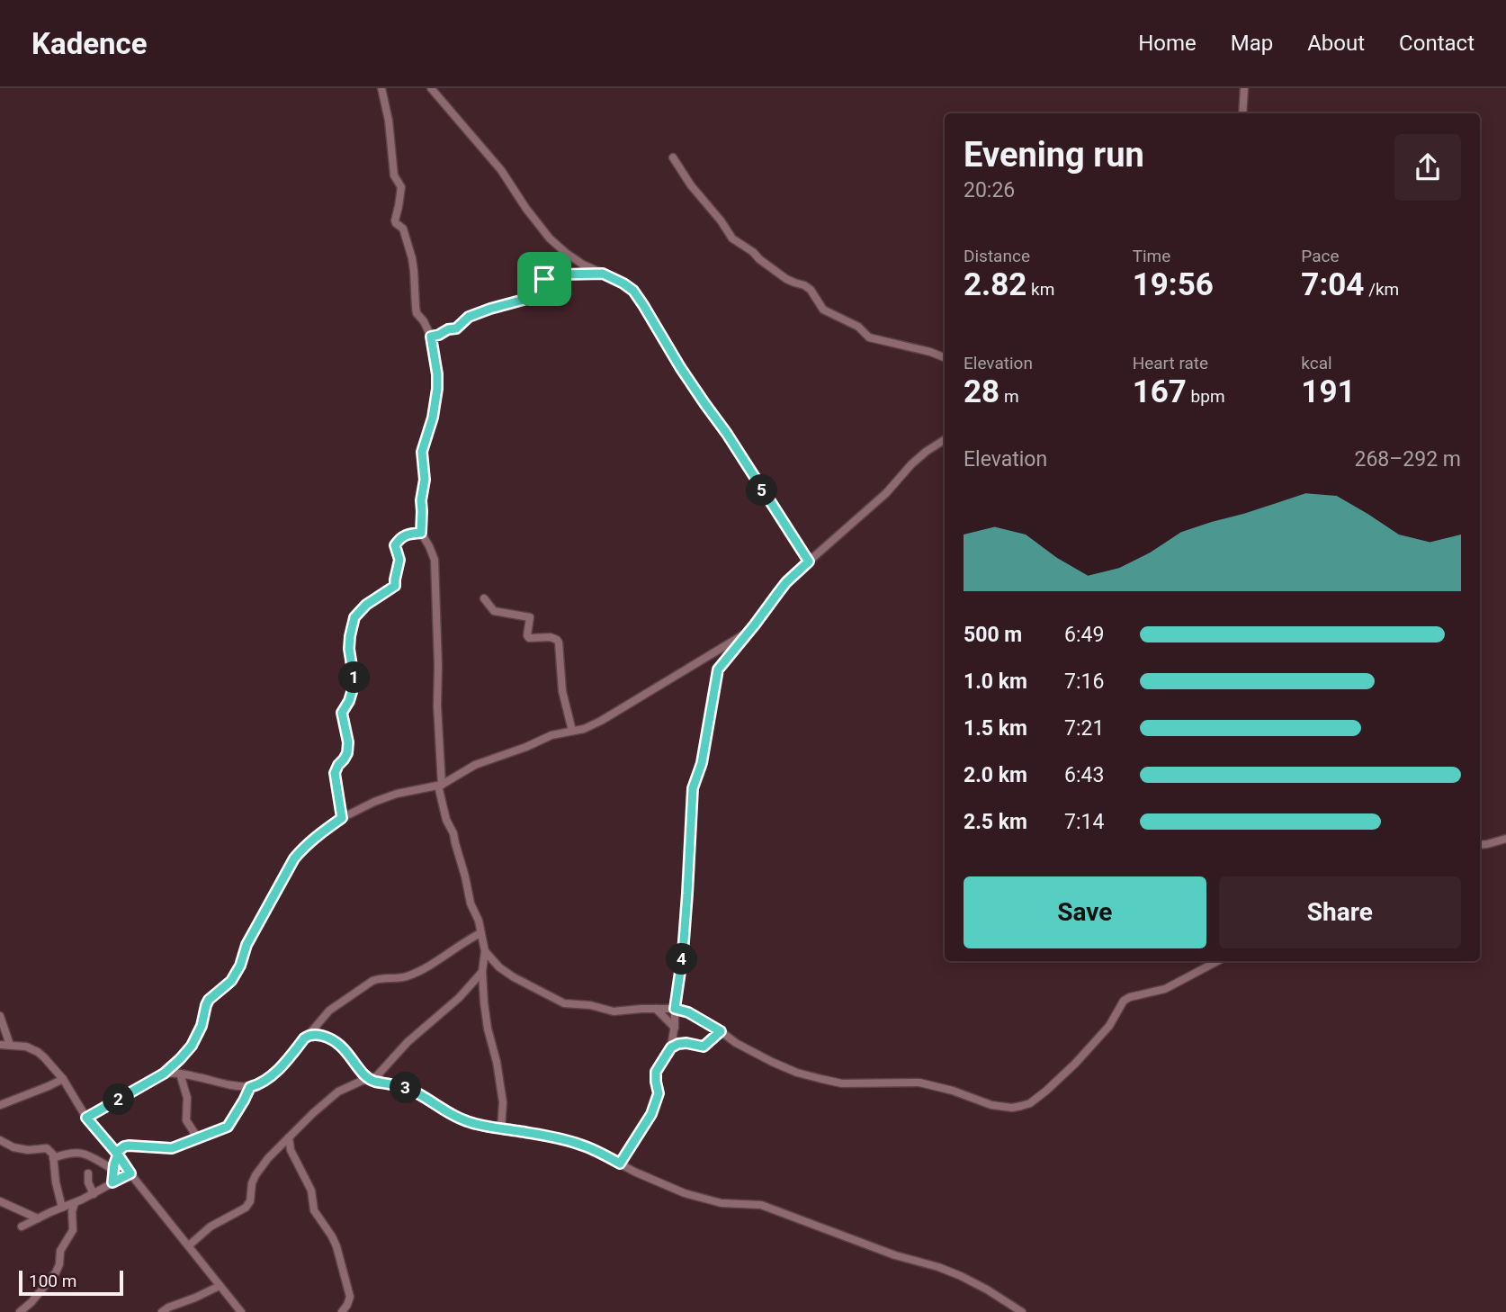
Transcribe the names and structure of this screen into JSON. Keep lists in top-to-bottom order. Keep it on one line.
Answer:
{"scale_bar":"100 m","page":{"header":"Kadence","nav":["Home","Map","About","Contact"],"heading":["Evening run","20:26"],"stats":[["Distance","2.82 km"],["Time","19:56"],["Pace","7:04 /km"],["Elevation","28 m"],["Heart rate","167 bpm"],["kcal","191"]],"chart":["Elevation","268–292 m"],"pins":["5","1","4","3","2"],"list":[{"name":"500 m","note":"6:49"},{"name":"1.0 km","note":"7:16"},{"name":"1.5 km","note":"7:21"},{"name":"2.0 km","note":"6:43"},{"name":"2.5 km","note":"7:14"}],"buttons":["Save","Share"],"scale":"100 m"}}
